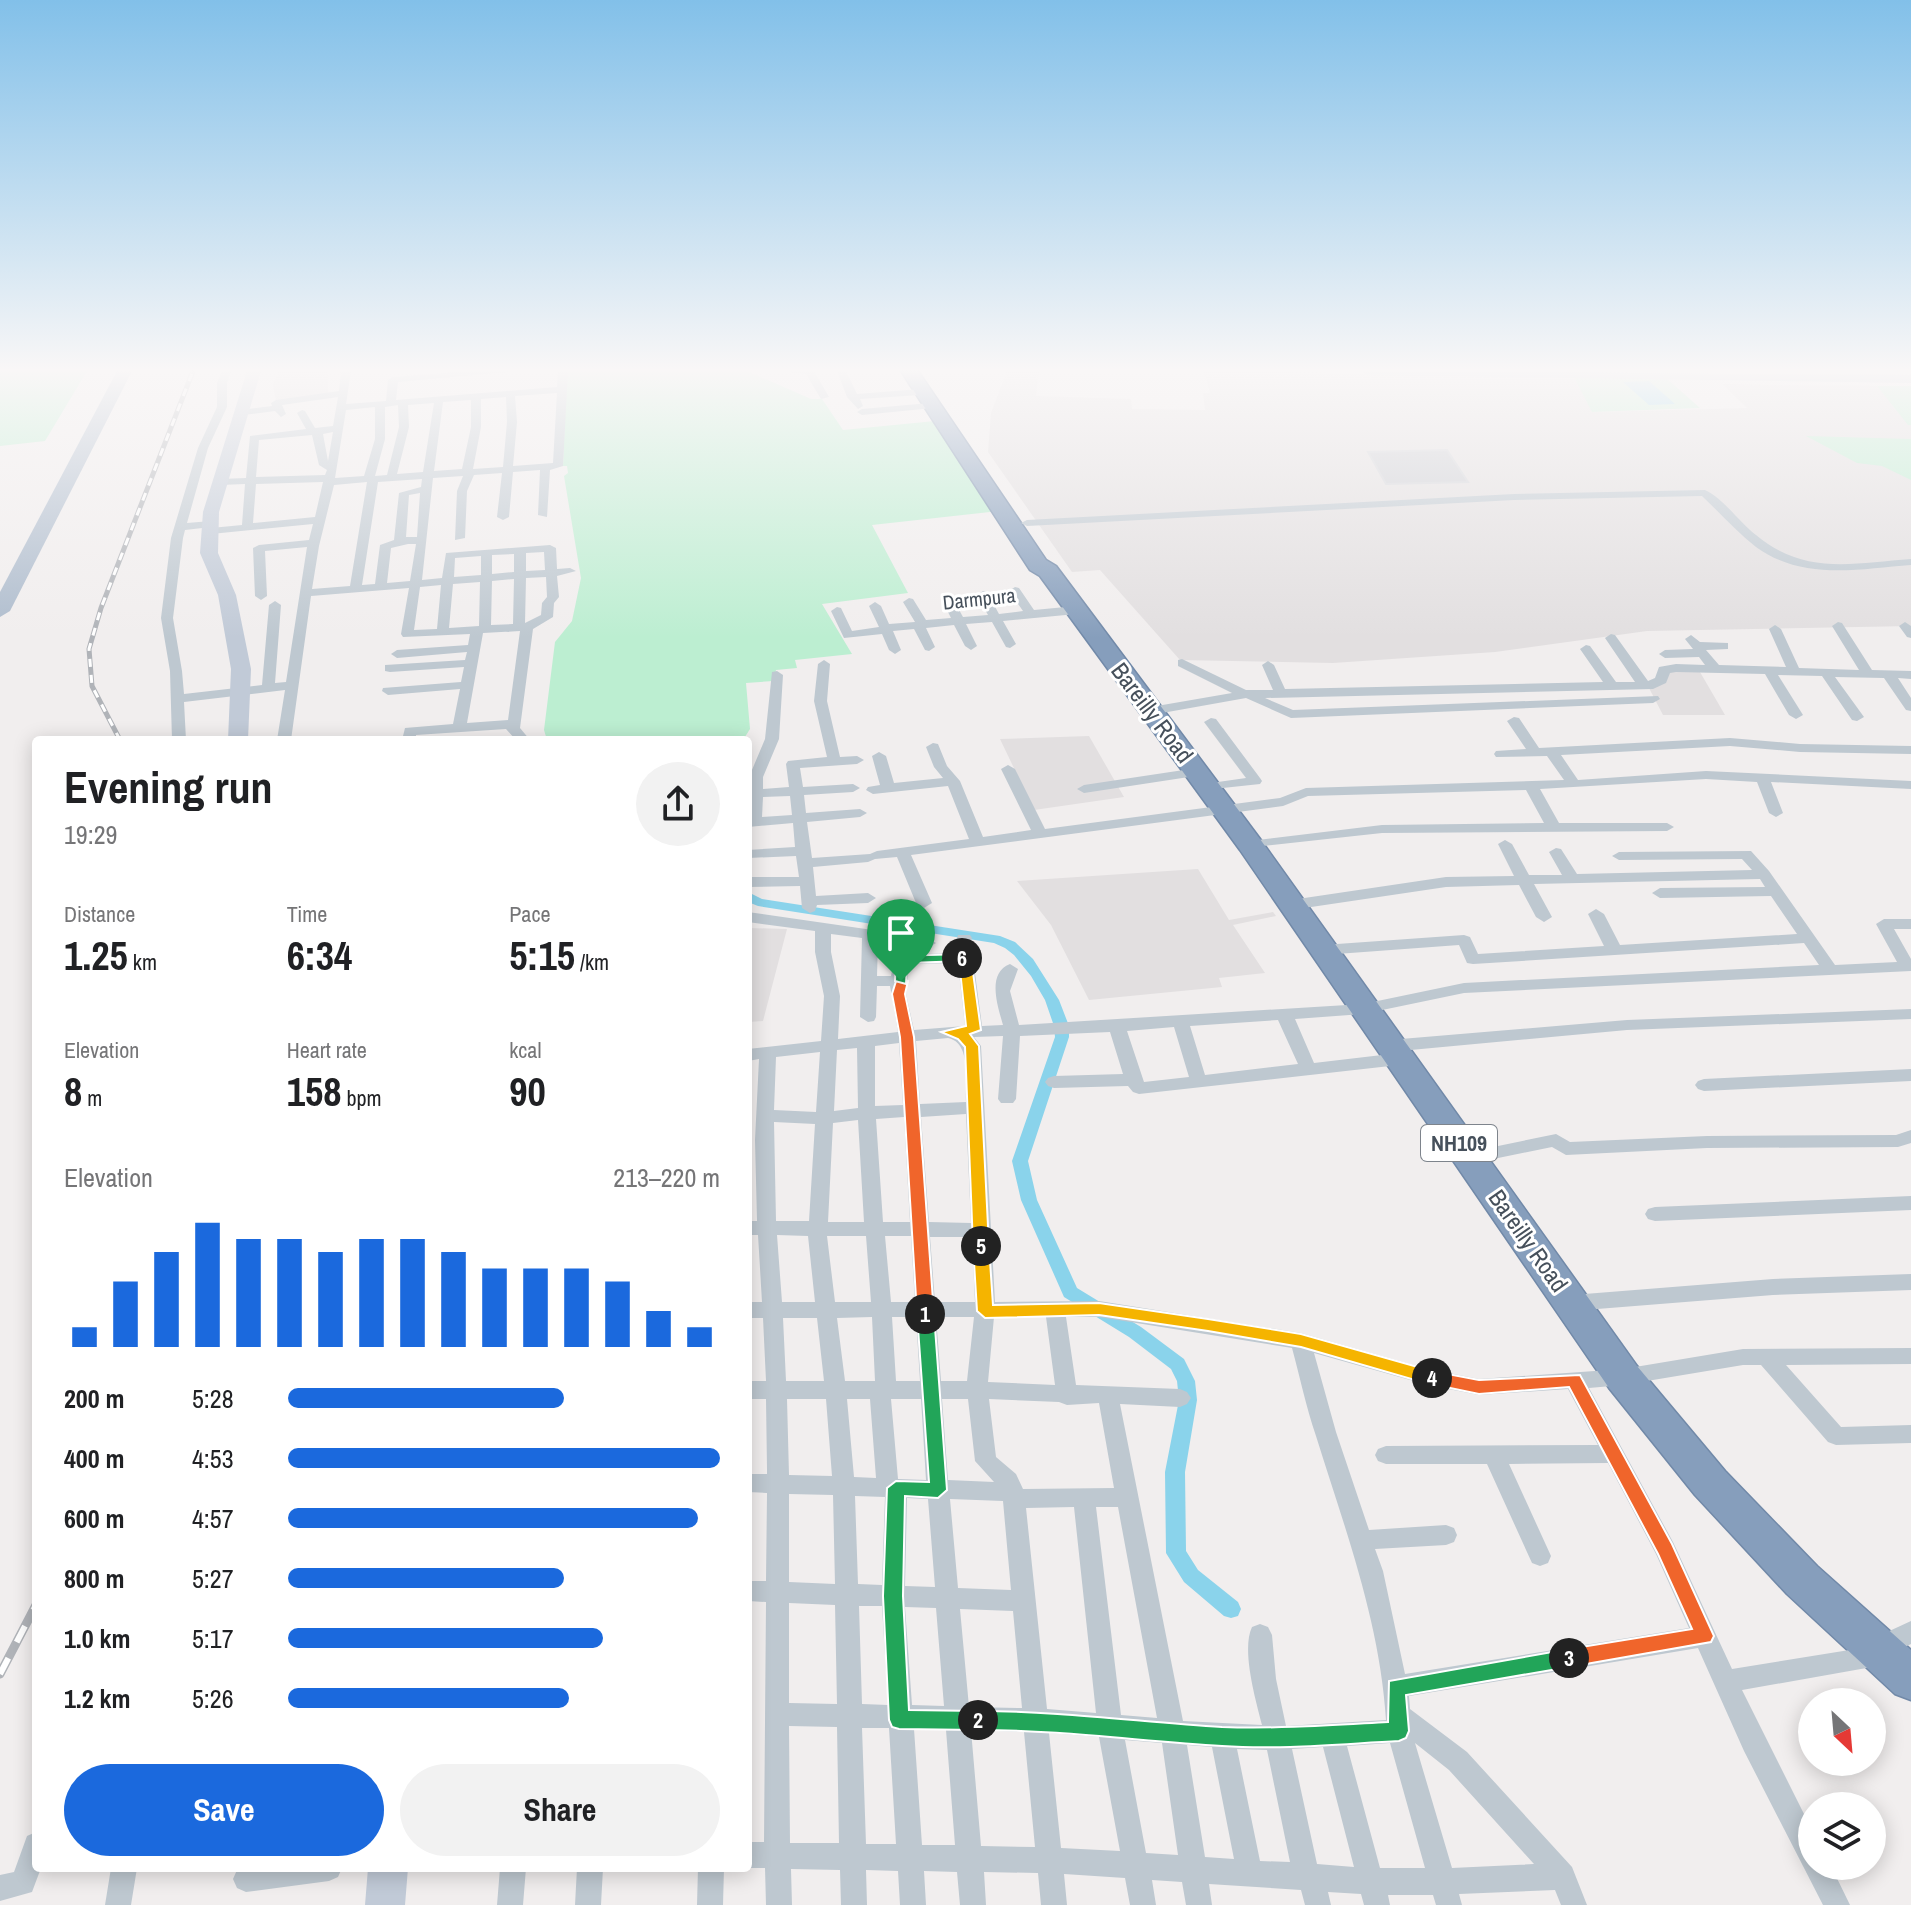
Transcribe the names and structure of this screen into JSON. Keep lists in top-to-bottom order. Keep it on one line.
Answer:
{"streets":{"highway":["Bareilly Road","NH109"],"street":["Darmpura"]},"crossings":[["Darmpura","Bareilly Road"]],"north":"bottom right","page":{"heading":["Evening run","19:29"],"stats":[["Distance","1.25 km"],["Time","6:34"],["Pace","5:15 /km"],["Elevation","8 m"],["Heart rate","158 bpm"],["kcal","90"]],"pins":["6","5","1","4","3","2"],"chart":["Elevation","213–220 m"],"list":[{"name":"200 m","note":"5:28"},{"name":"400 m","note":"4:53"},{"name":"600 m","note":"4:57"},{"name":"800 m","note":"5:27"},{"name":"1.0 km","note":"5:17"},{"name":"1.2 km","note":"5:26"}],"buttons":["Save","Share"]}}
